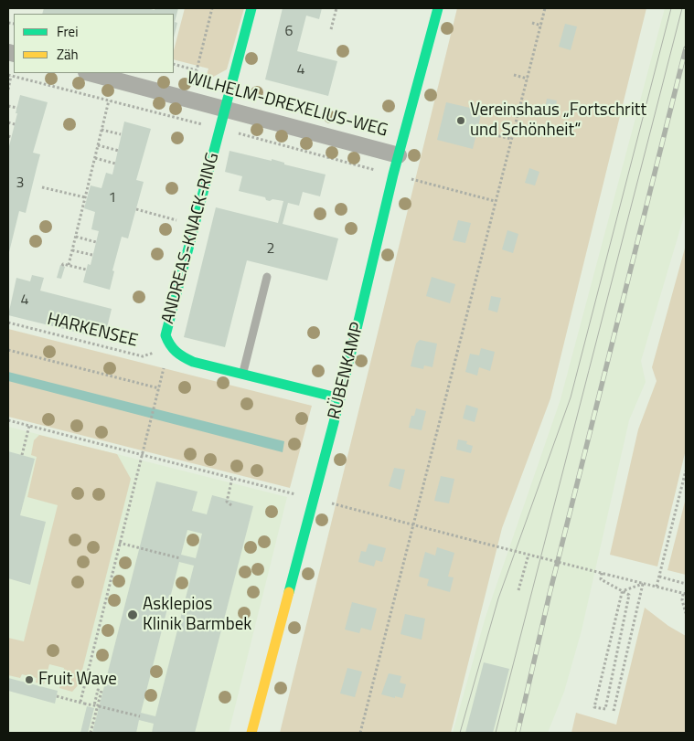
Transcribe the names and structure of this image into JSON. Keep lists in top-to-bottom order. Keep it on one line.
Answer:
{"streets":{"street":["WILHELM-DREXELIUS-WEG","ANDREAS-KNACK-RING","RÜBENKAMP"],"path":["HARKENSEE"]},"crossings":[["WILHELM-DREXELIUS-WEG","ANDREAS-KNACK-RING"],["WILHELM-DREXELIUS-WEG","RÜBENKAMP"],["ANDREAS-KNACK-RING","RÜBENKAMP"]],"places":["Vereinshaus „Fortschritt und Schönheit“","Asklepios Klinik Barmbek","Fruit Wave"],"house_numbers":["6","4","3","1","2","4"],"legend":["Frei","Zäh"]}
